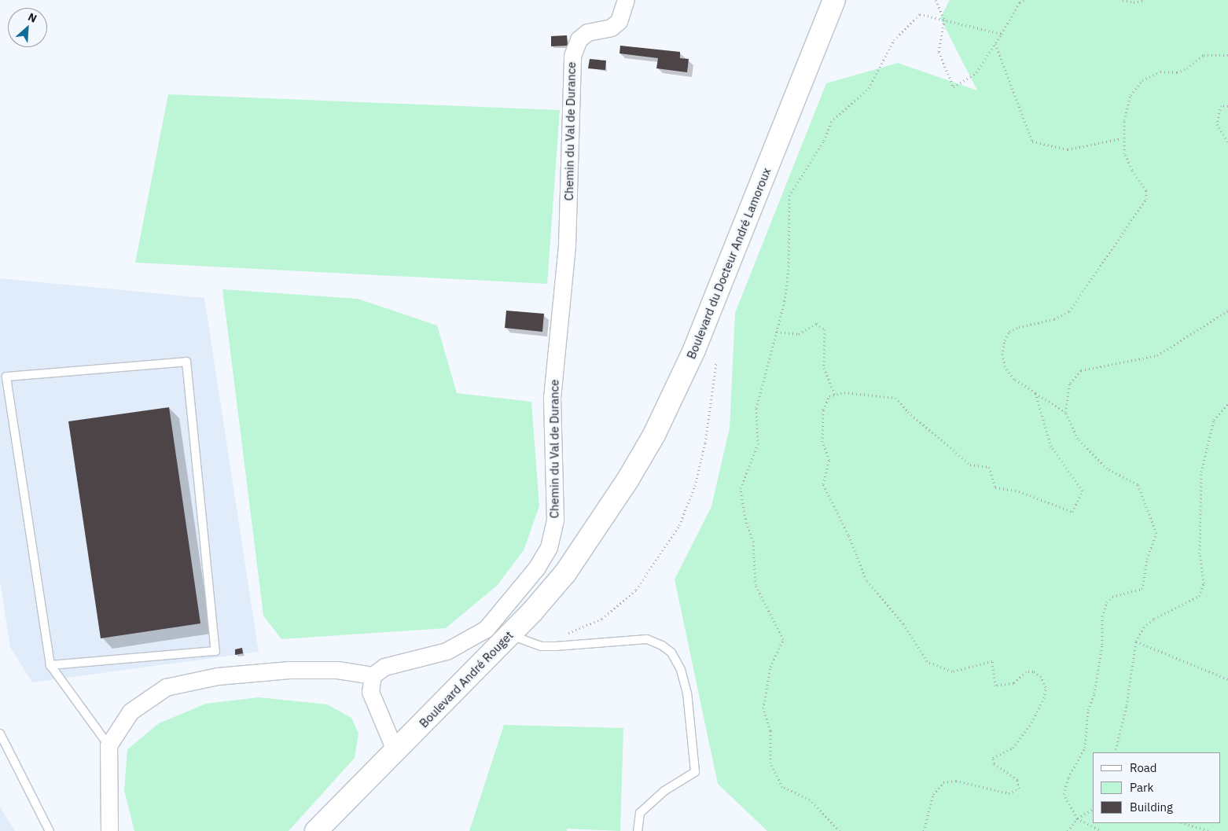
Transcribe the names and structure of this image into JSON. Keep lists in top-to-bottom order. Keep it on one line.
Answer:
{"streets":{"main road":["Boulevard du Docteur André Lamoroux","Boulevard André Rouget"],"street":["Chemin du Val de Durance"]},"crossings":[["Boulevard du Docteur André Lamoroux","Boulevard André Rouget"]],"legend":["Road","Park","Building"],"north":"top right"}
